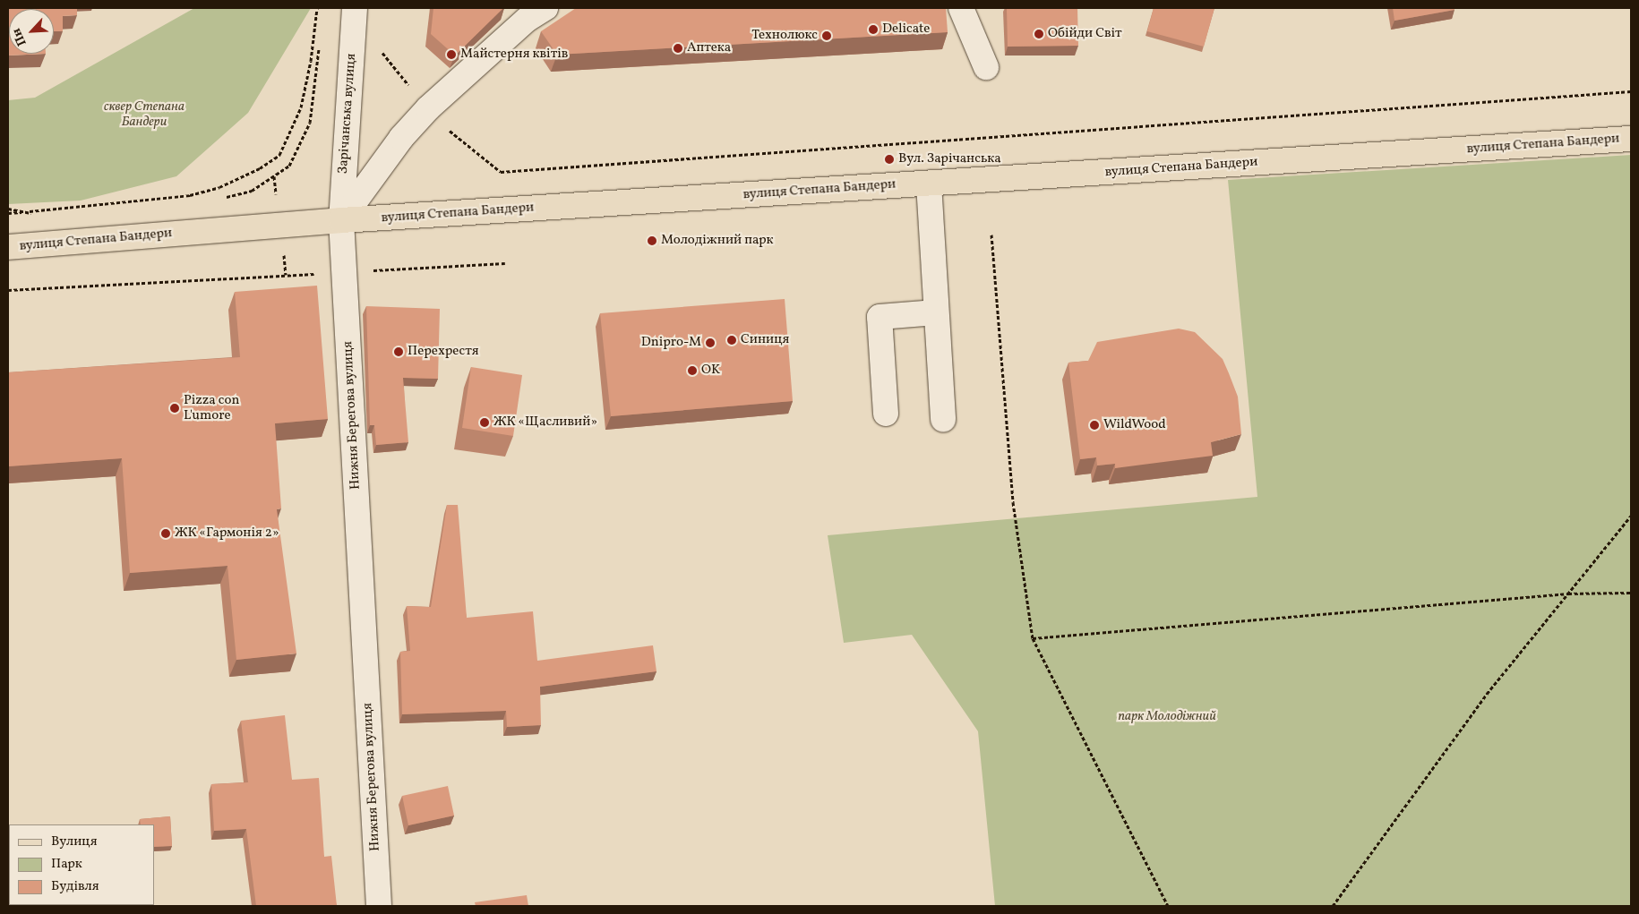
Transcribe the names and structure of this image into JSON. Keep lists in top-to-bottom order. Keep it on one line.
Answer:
{"streets":{"main road":["вулиця Степана Бандери"],"street":["Зарічанська вулиця","Нижня Берегова вулиця"]},"crossings":[["Зарічанська вулиця","вулиця Степана Бандери"],["Зарічанська вулиця","Нижня Берегова вулиця"],["вулиця Степана Бандери","Нижня Берегова вулиця"]],"parks":["сквер Степана Бандери","парк Молодіжний"],"places":["Delicate","Обійди Світ","Технолюкс","Аптека","Майстерня квітів","Вул. Зарічанська","Молодіжний парк","Синиця","Dnipro-M","Перехрестя","OK","Pizza con L'umore","ЖК «Щасливий»","WildWood","ЖК «Гармонія 2»"],"legend":["Вулиця","Парк","Будівля"],"north":"bottom left"}
